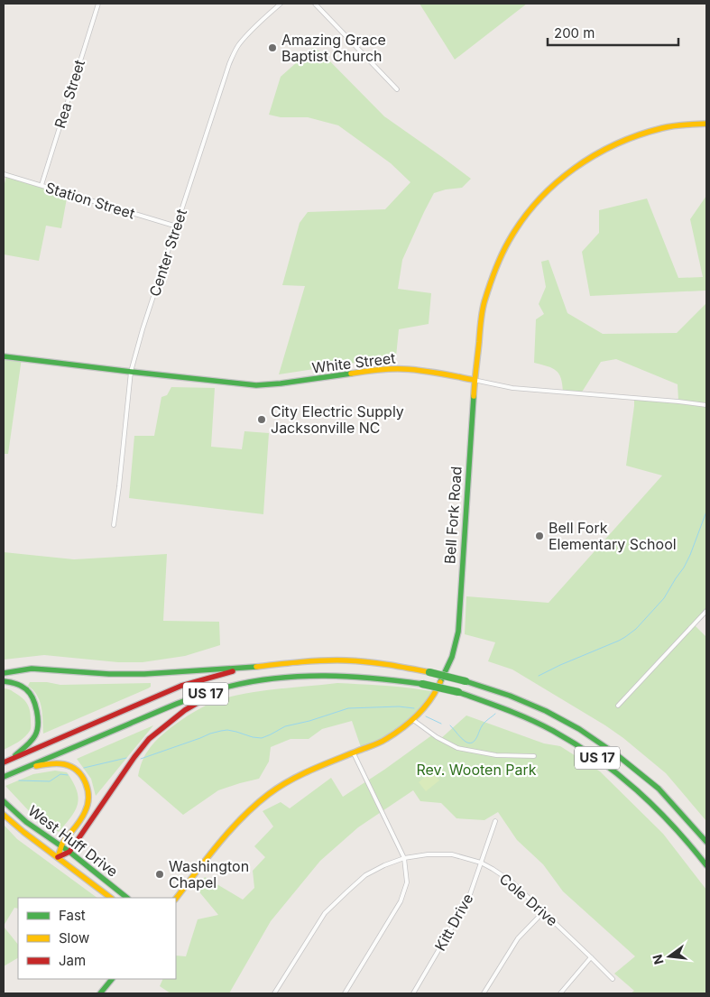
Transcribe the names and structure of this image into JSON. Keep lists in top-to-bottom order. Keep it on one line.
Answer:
{"streets":{"main road":["White Street","Bell Fork Road","US 17","West Huff Drive"],"street":["Rea Street","Station Street","Center Street","Cole Drive","Kitt Drive"]},"crossings":[["Rea Street","Station Street"],["Station Street","Center Street"],["Center Street","White Street"],["White Street","Bell Fork Road"],["Cole Drive","Kitt Drive"]],"parks":["Rev. Wooten Park"],"places":["Amazing Grace Baptist Church","City Electric Supply Jacksonville NC","Bell Fork Elementary School","Washington Chapel"],"legend":["Fast","Slow","Jam"],"scale_bar":"200 m","north":"left"}
